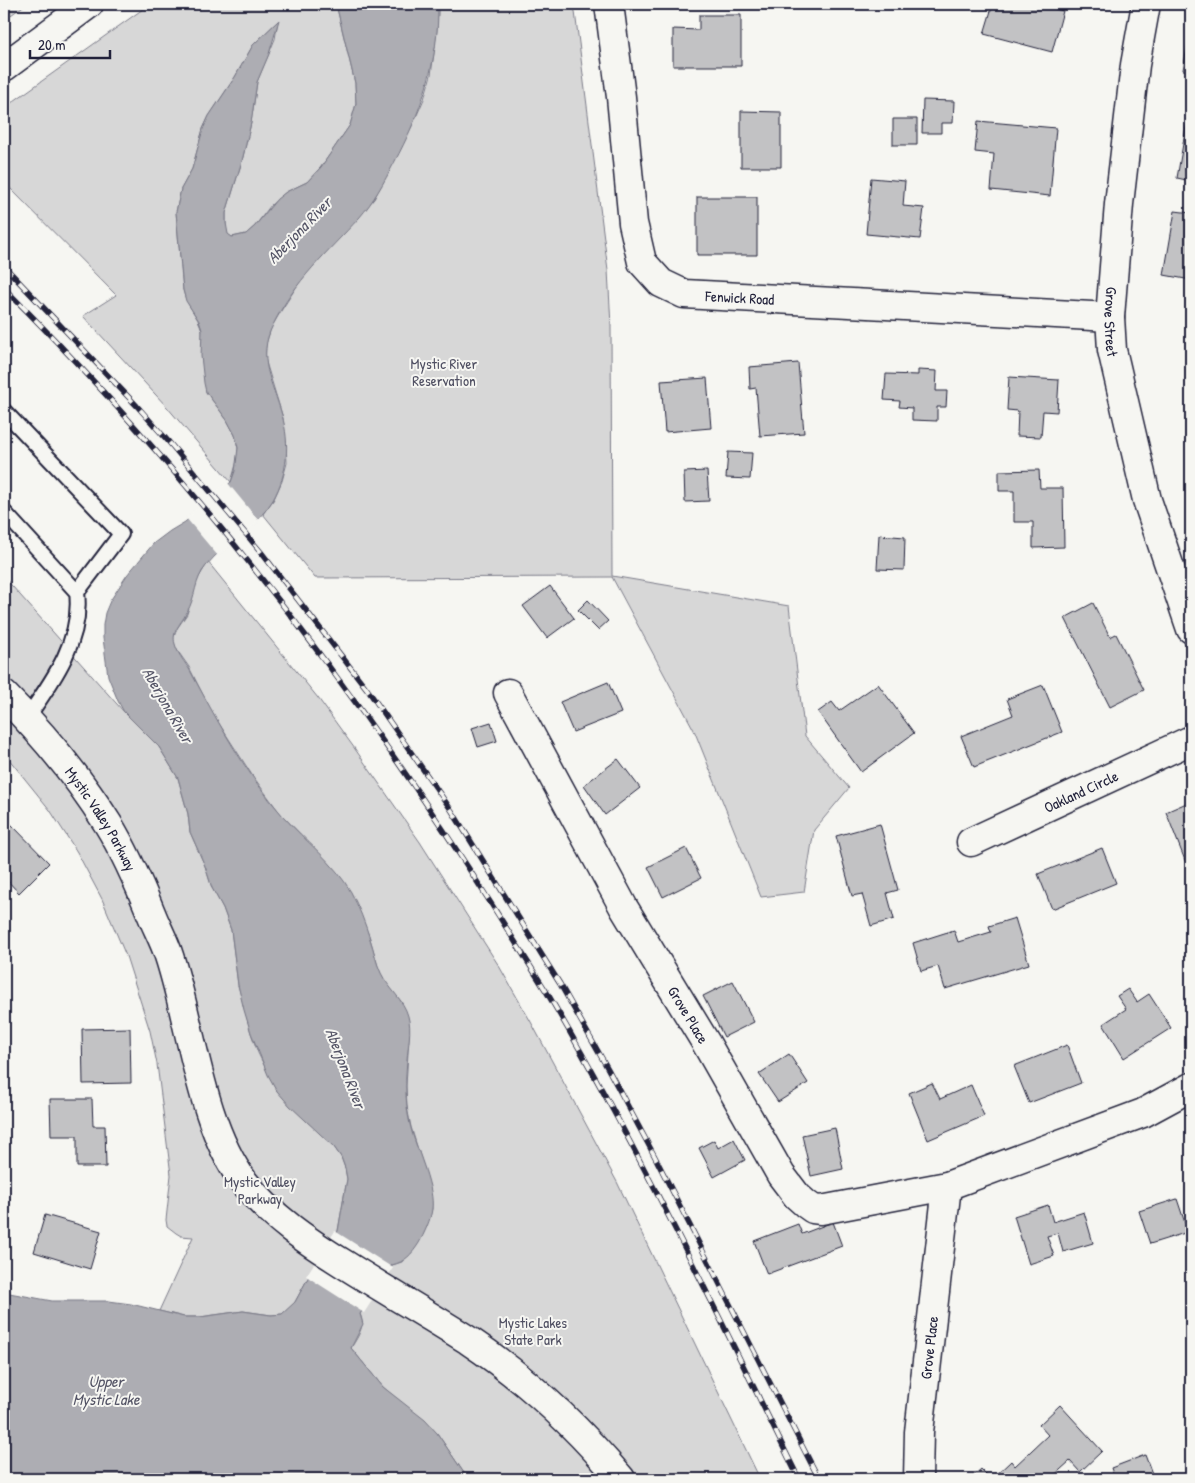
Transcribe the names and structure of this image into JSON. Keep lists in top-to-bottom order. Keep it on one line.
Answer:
{"streets":{"street":["Fenwick Road","Grove Street","Oakland Circle","Mystic Valley Parkway","Grove Place"]},"crossings":[["Fenwick Road","Grove Street"]],"water":["Aberjona River","Upper Mystic Lake"],"parks":["Mystic River Reservation","Mystic Valley Parkway","Mystic Lakes State Park"],"scale_bar":"20 m"}
